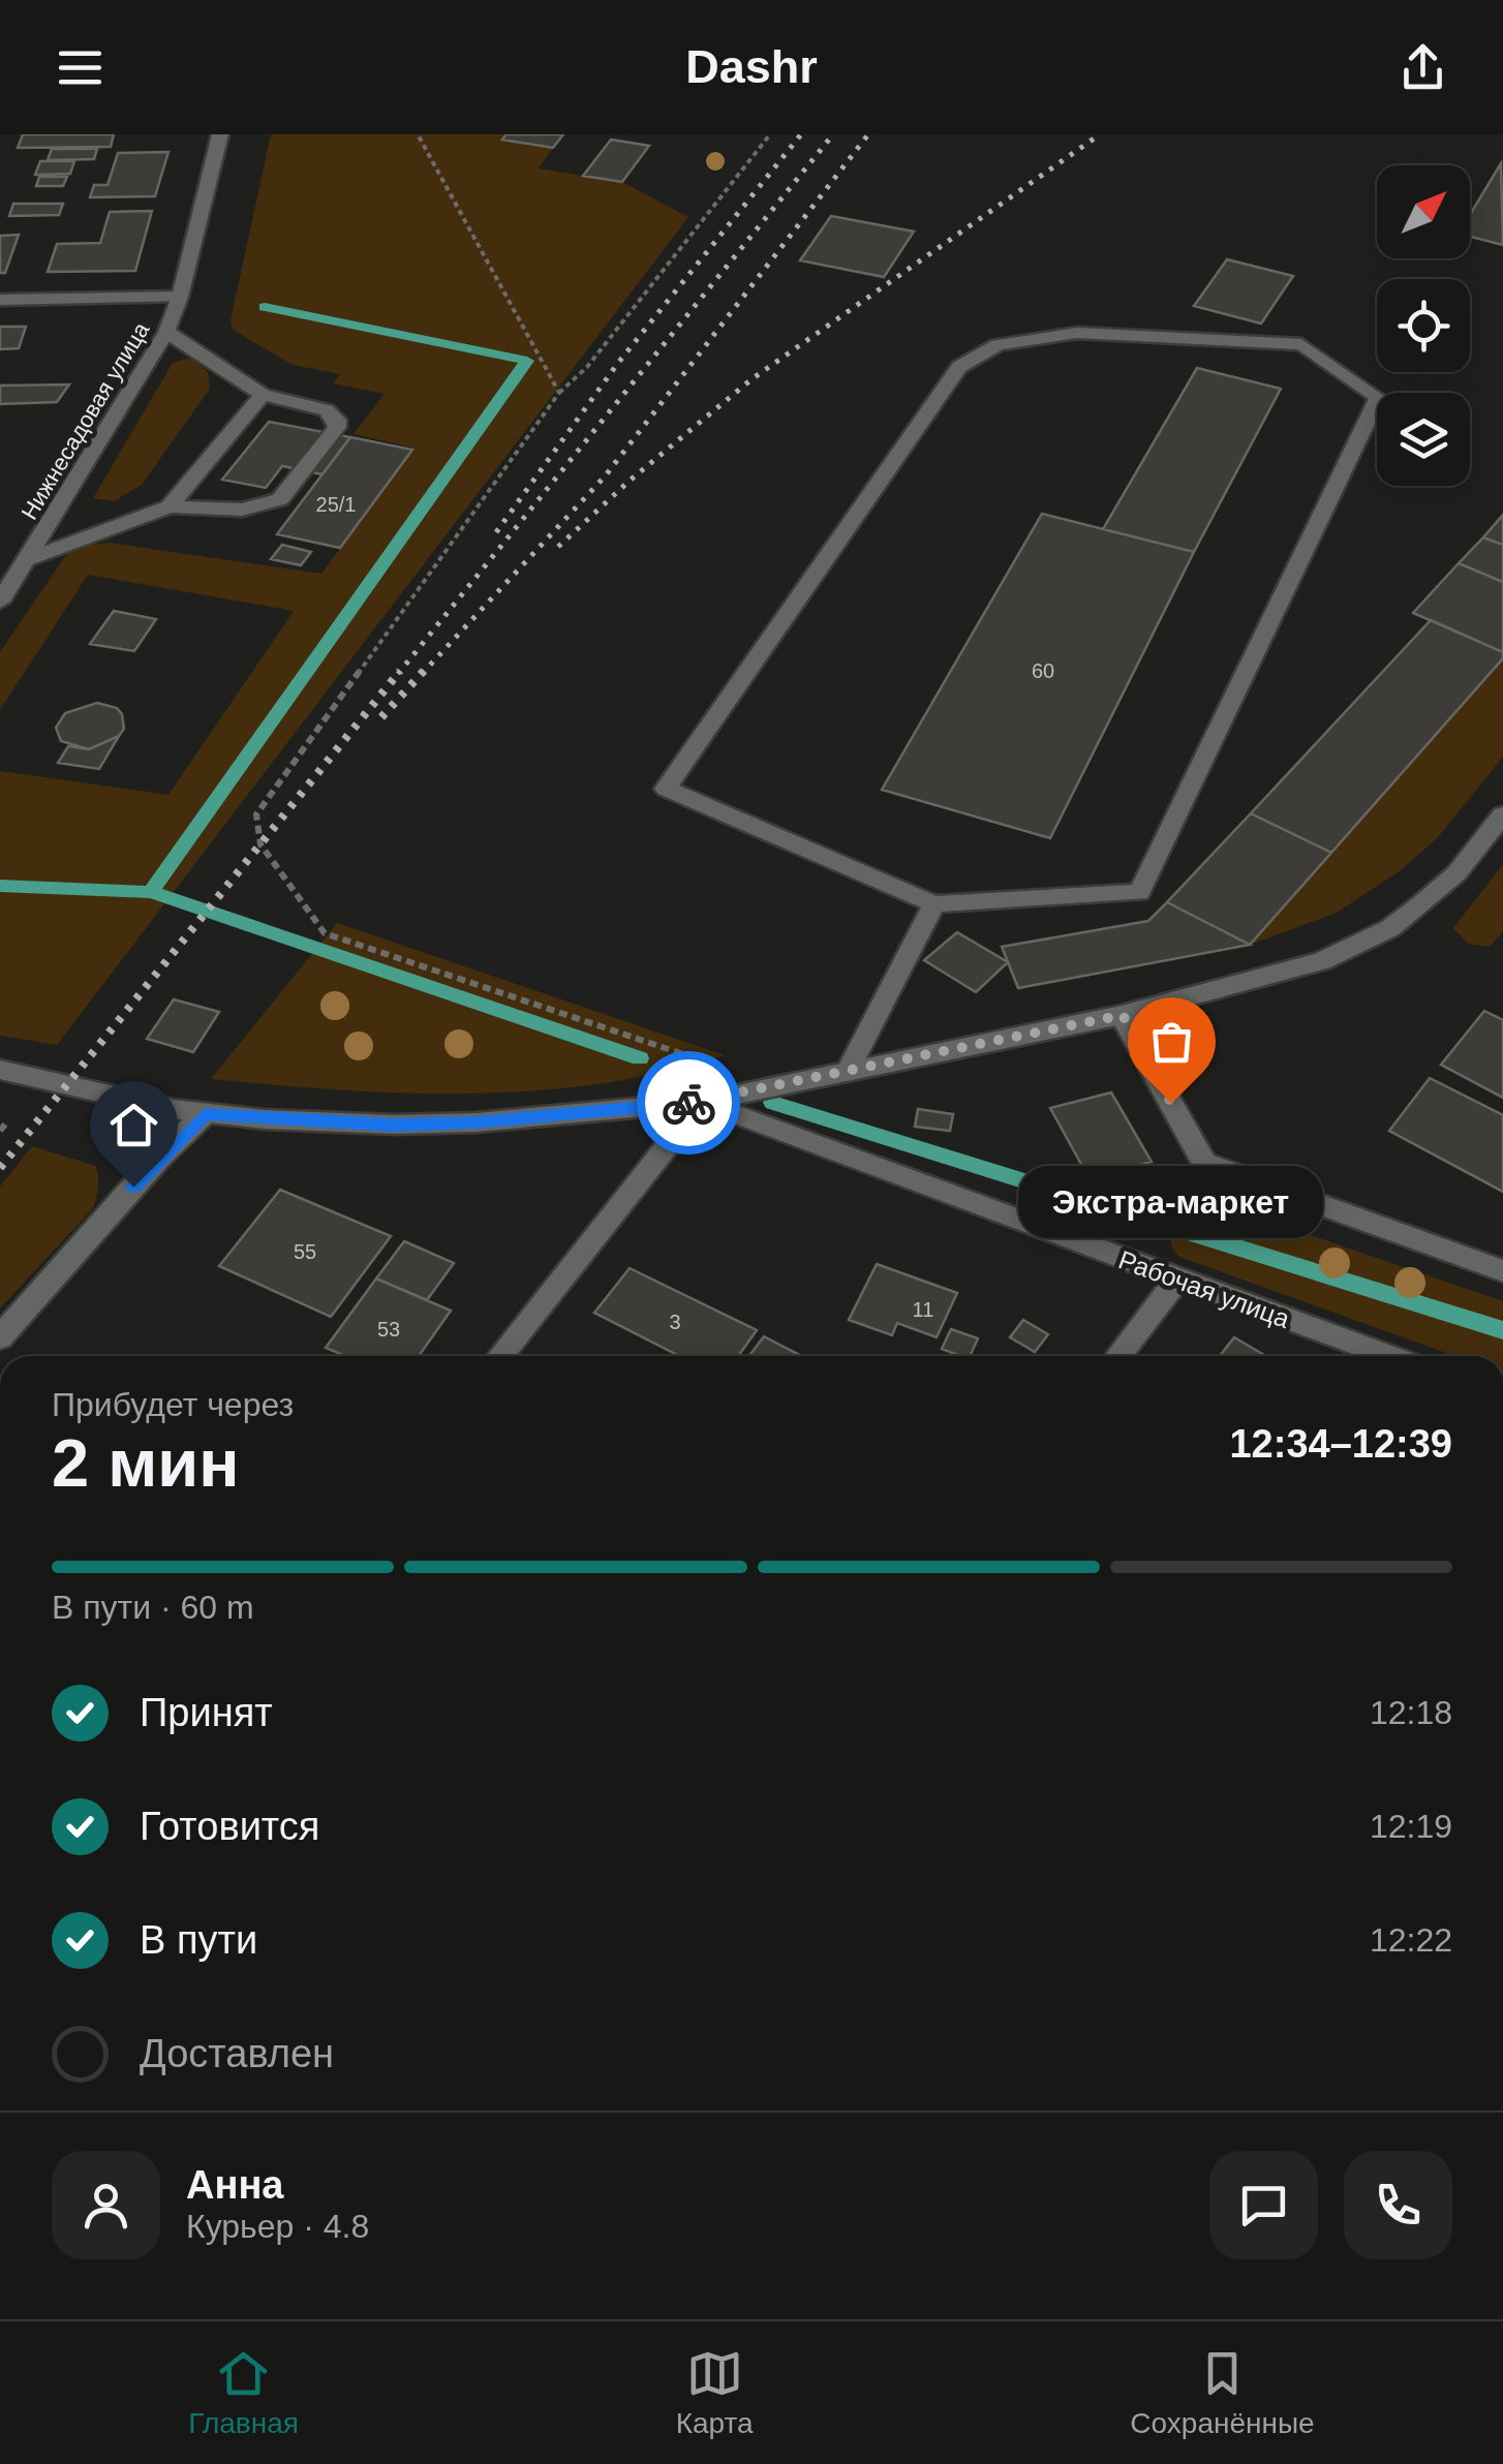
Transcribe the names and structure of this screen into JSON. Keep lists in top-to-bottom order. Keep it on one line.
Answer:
{"streets":{"street":["Нижнесадовая улица","Рабочая улица"]},"places":["Экстра-маркет"],"house_numbers":["25/1","60","55","11","3","53"],"north":"top right","page":{"header":"Dashr","bubble":"Экстра-маркет","heading":["2 мин","Прибудет через","12:34–12:39"],"panel":["Анна","Курьер · 4.8"],"bar":"В пути · 60 m","list":[["Принят","12:18"],["Готовится","12:19"],["В пути","12:22"],"Доставлен"],"tabs":["Главная","Карта","Сохранённые"]}}
